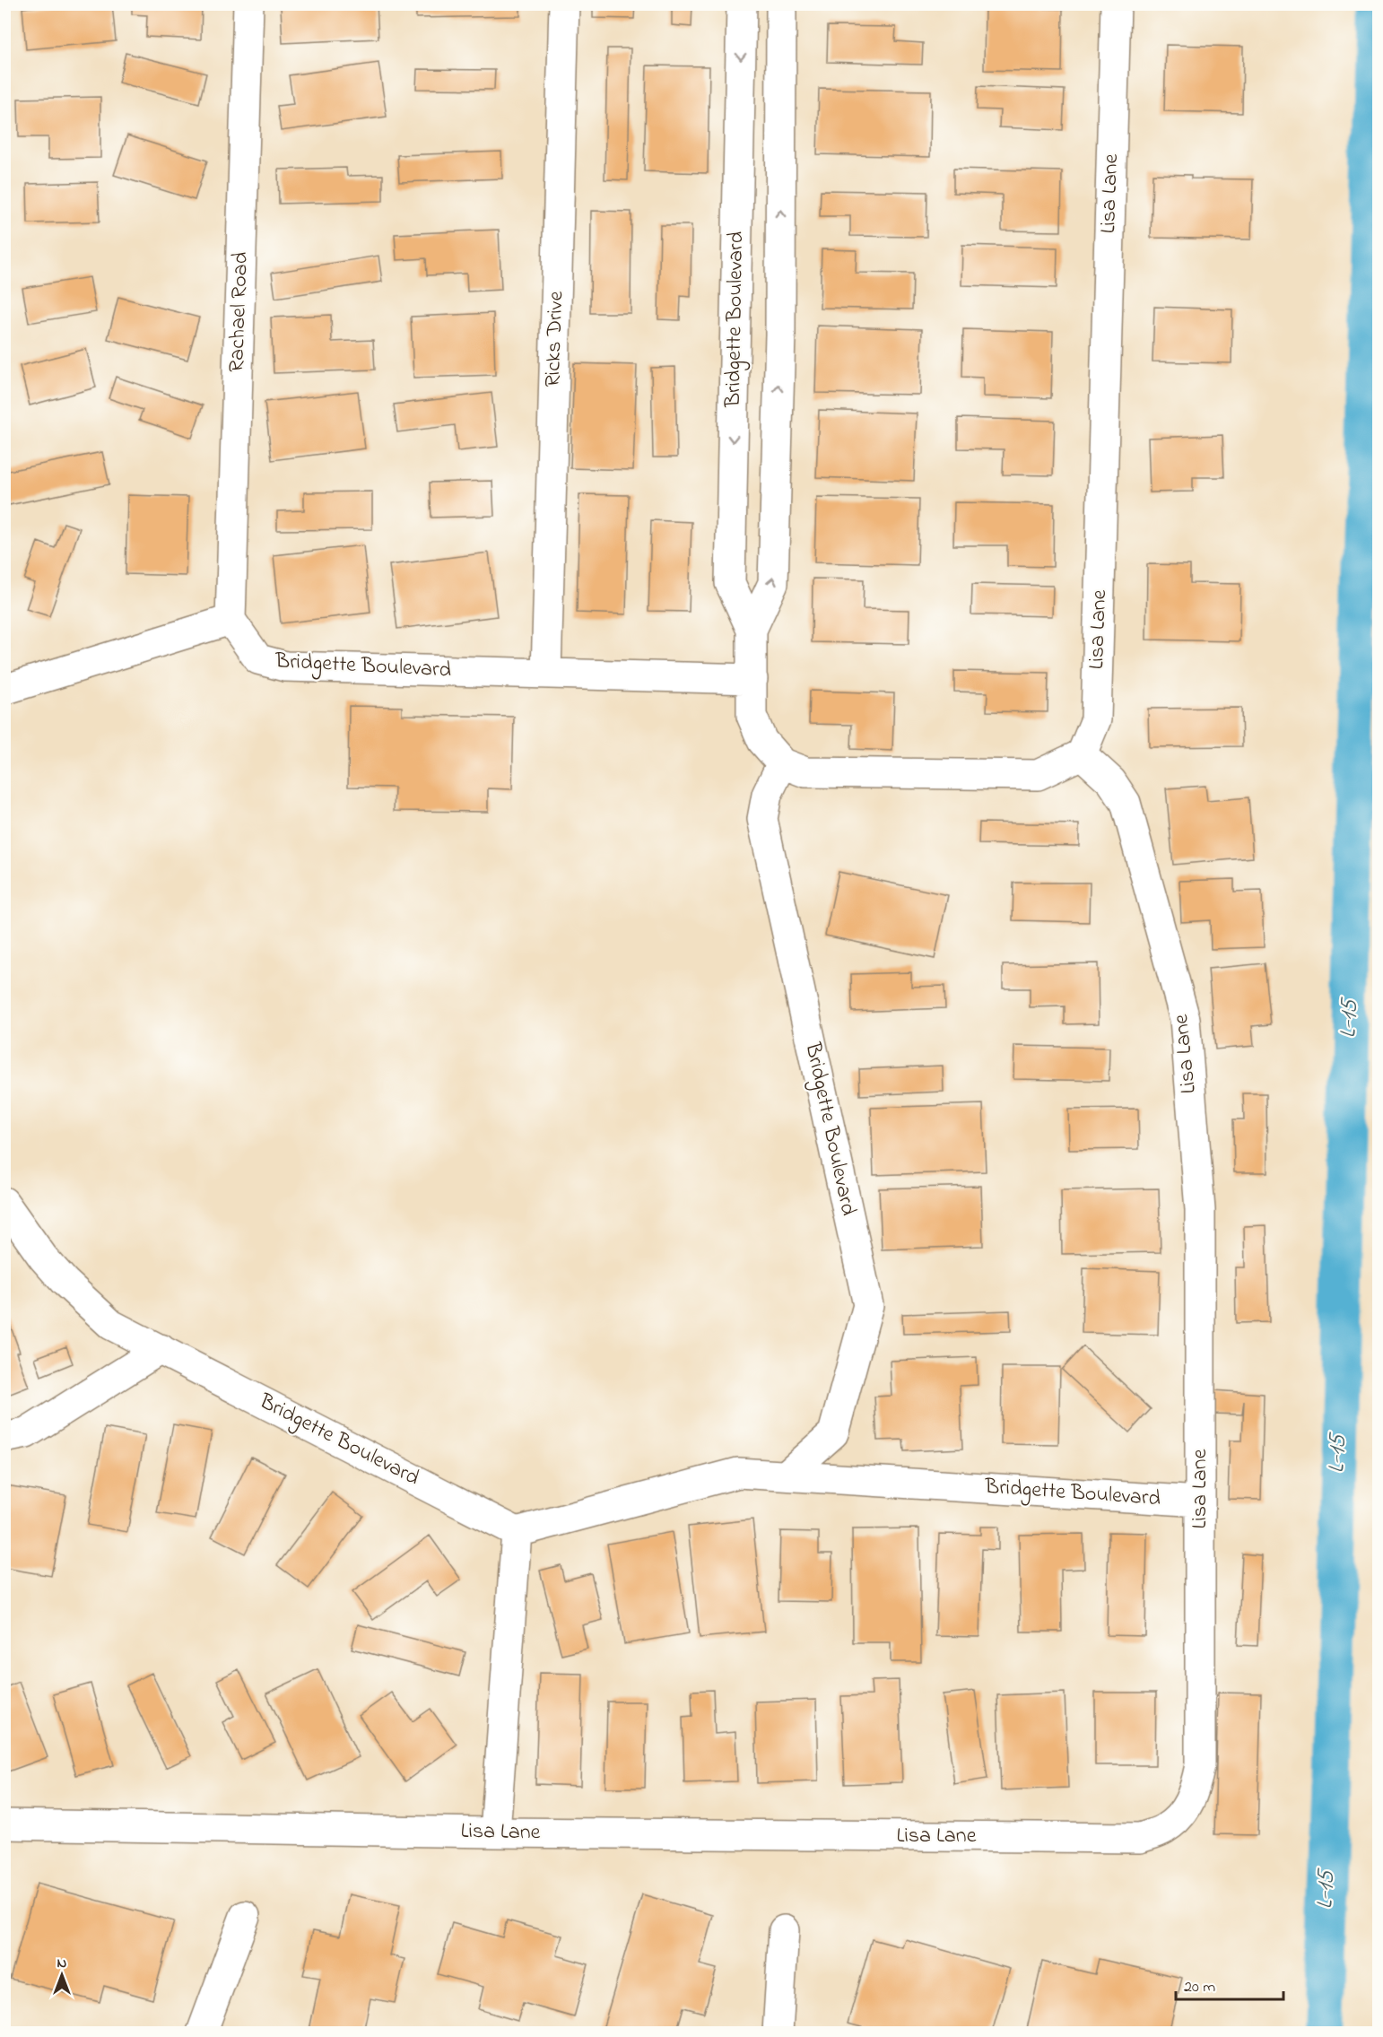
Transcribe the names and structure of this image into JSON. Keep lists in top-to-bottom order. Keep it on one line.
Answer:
{"streets":{"street":["Lisa Lane","Rachael Road","Bridgette Boulevard","Ricks Drive"]},"crossings":[["Lisa Lane","Bridgette Boulevard"],["Rachael Road","Bridgette Boulevard"],["Bridgette Boulevard","Ricks Drive"]],"water":["L-15"],"scale_bar":"20 m","north":"top"}
